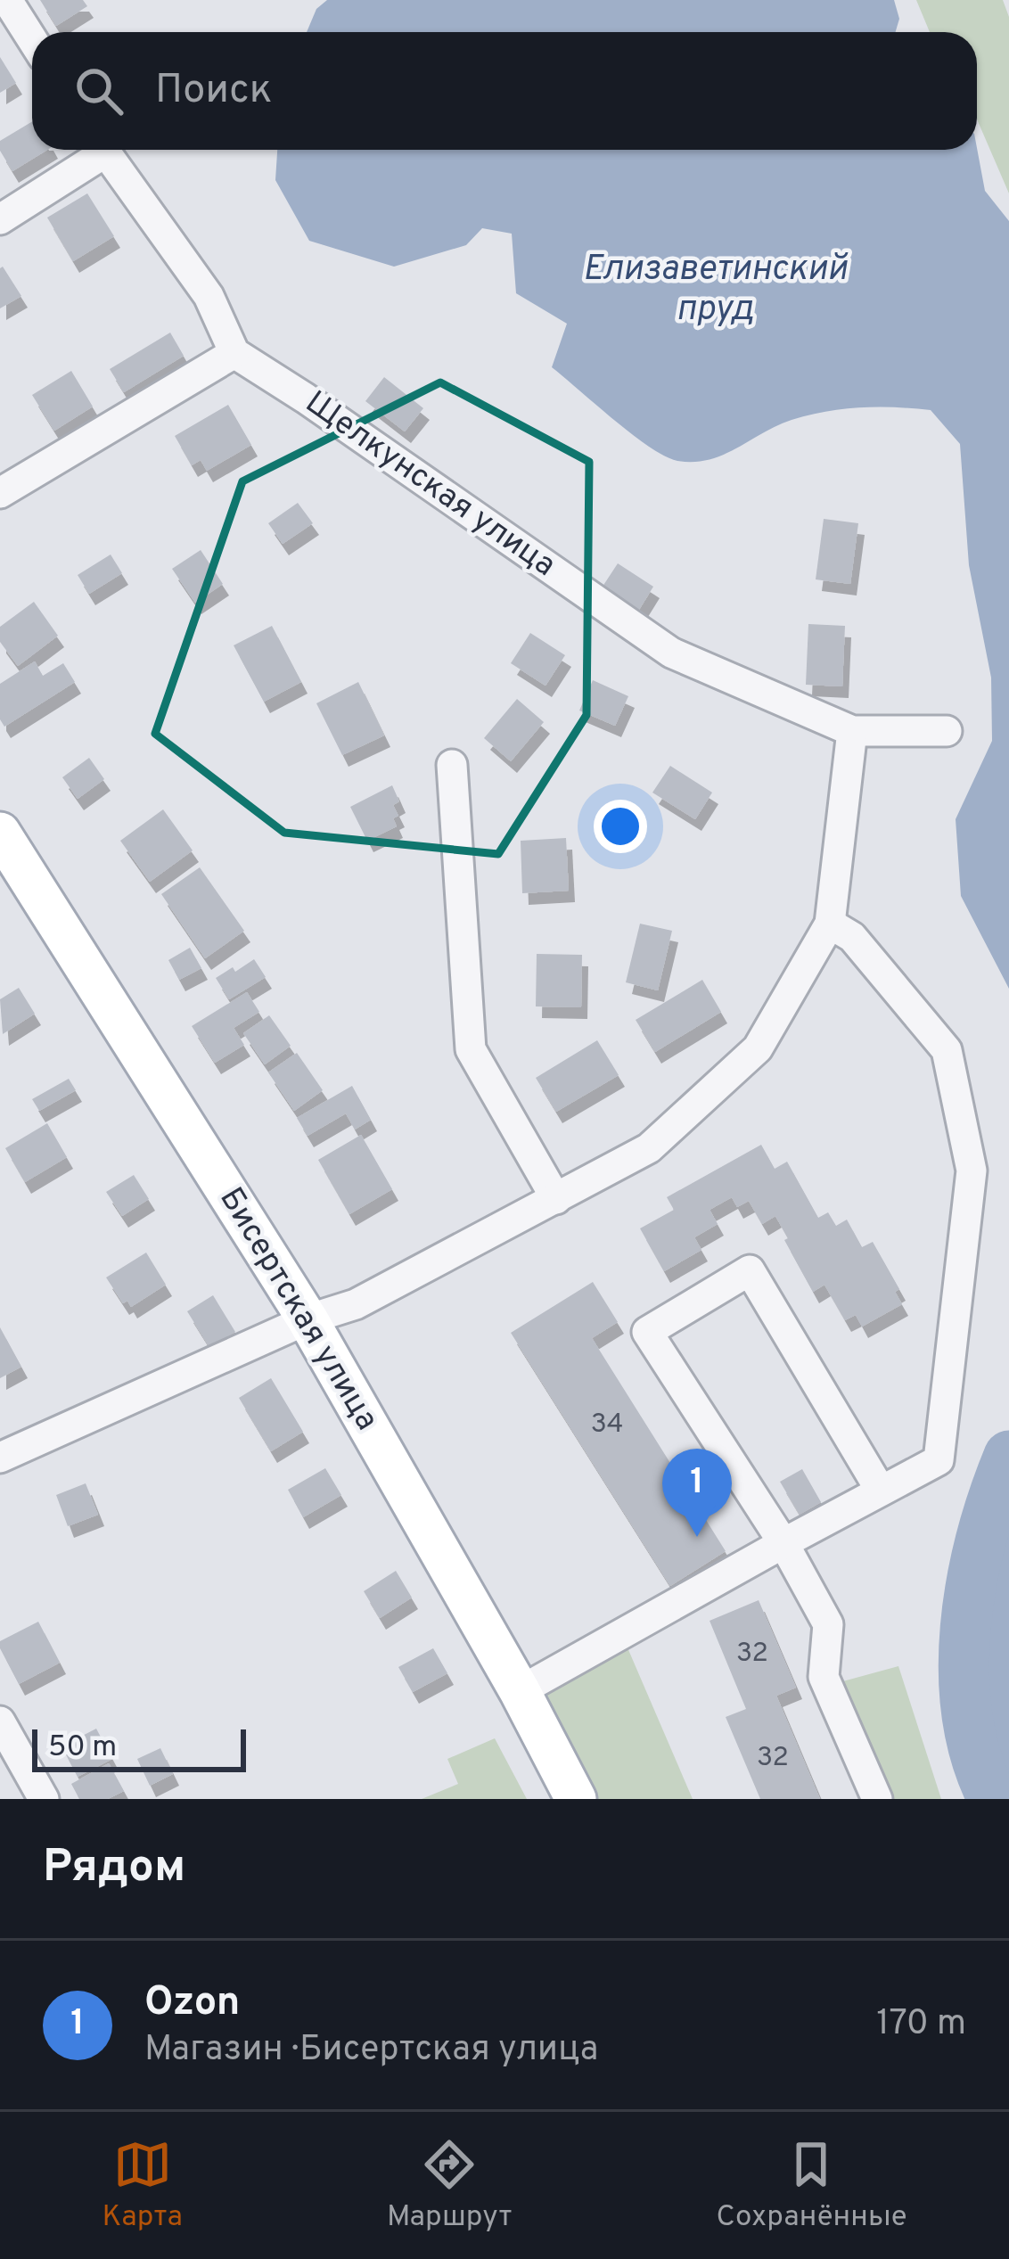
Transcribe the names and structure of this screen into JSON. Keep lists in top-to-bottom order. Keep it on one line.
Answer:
{"streets":{"main road":["Бисертская улица"],"street":["Щелкунская улица"]},"water":["Елизаветинский пруд"],"house_numbers":["34","32","32"],"scale_bar":"50 m","page":{"search":"Поиск","pins":"1","scale":"50 m","heading":"Рядом","list":[{"mark":"1","name":"Ozon","note":"Магазин · Бисертская улица","value":"170 m"}],"nav":["Карта","Маршрут","Сохранённые"]}}
